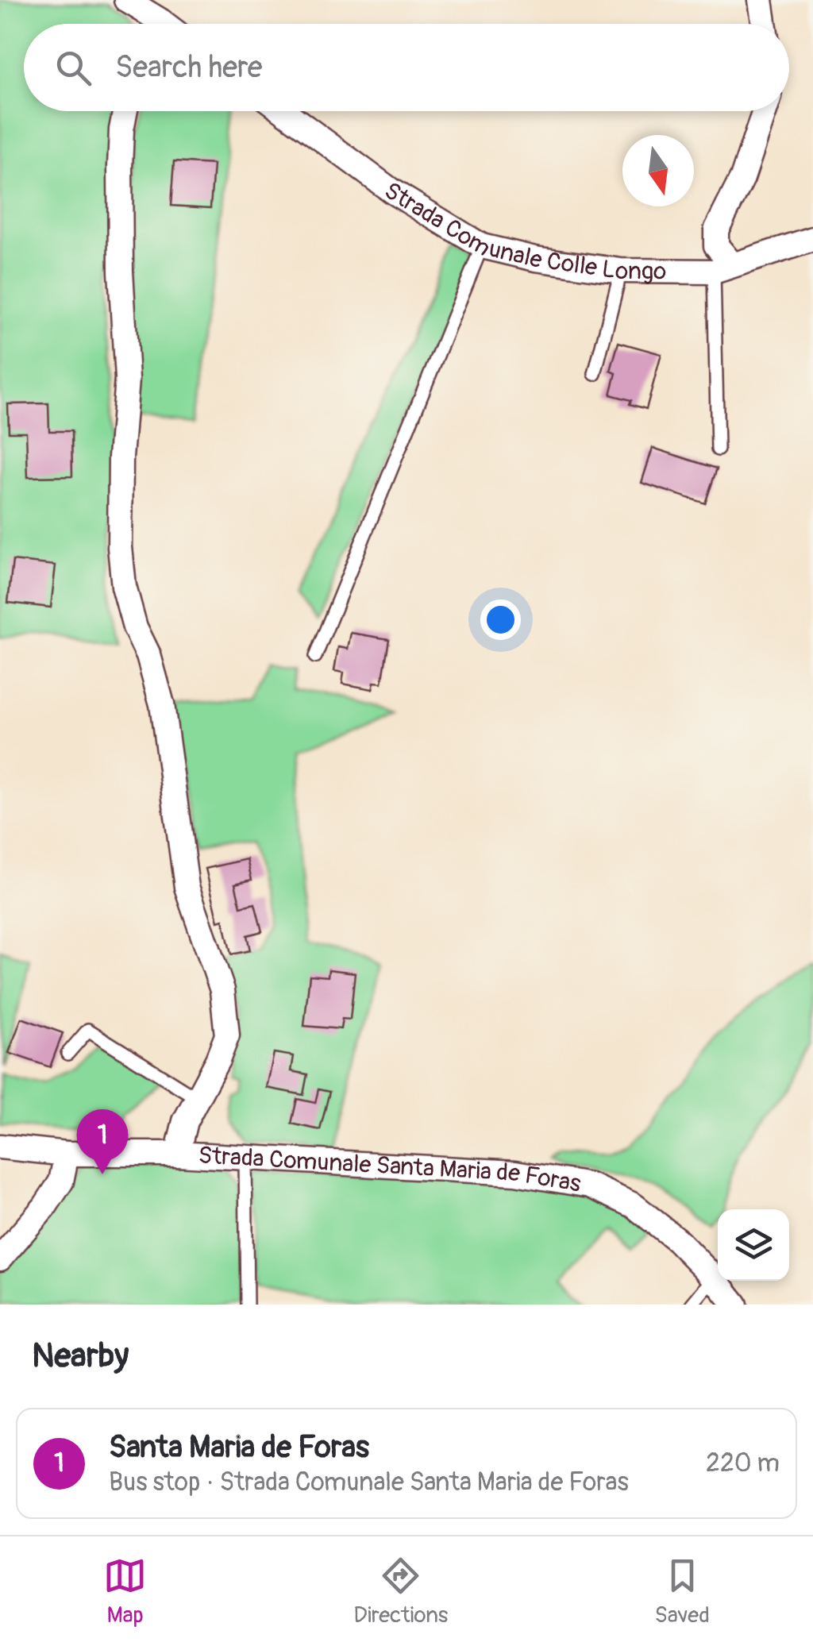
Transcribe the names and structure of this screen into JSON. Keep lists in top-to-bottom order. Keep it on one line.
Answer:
{"streets":{"street":["Strada Comunale Colle Longo","Strada Comunale Santa Maria de Foras"]},"north":"bottom","page":{"search":"Search here","pins":"1","heading":"Nearby","list":[{"mark":"1","name":"Santa Maria de Foras","note":"Bus stop · Strada Comunale Santa Maria de Foras","value":"220 m"}],"nav":["Map","Directions","Saved"]}}
